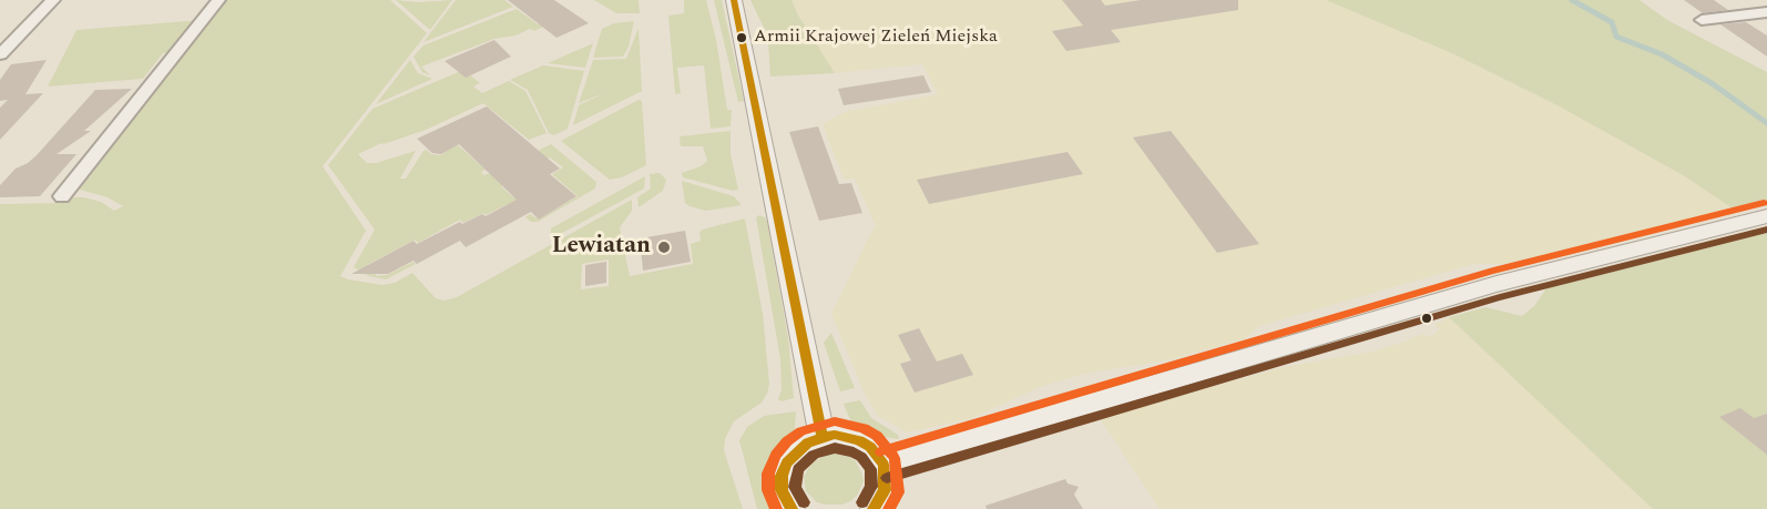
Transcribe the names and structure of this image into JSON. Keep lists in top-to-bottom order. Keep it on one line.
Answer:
{"places":["Armii Krajowej Zieleń Miejska","Lewiatan"]}
